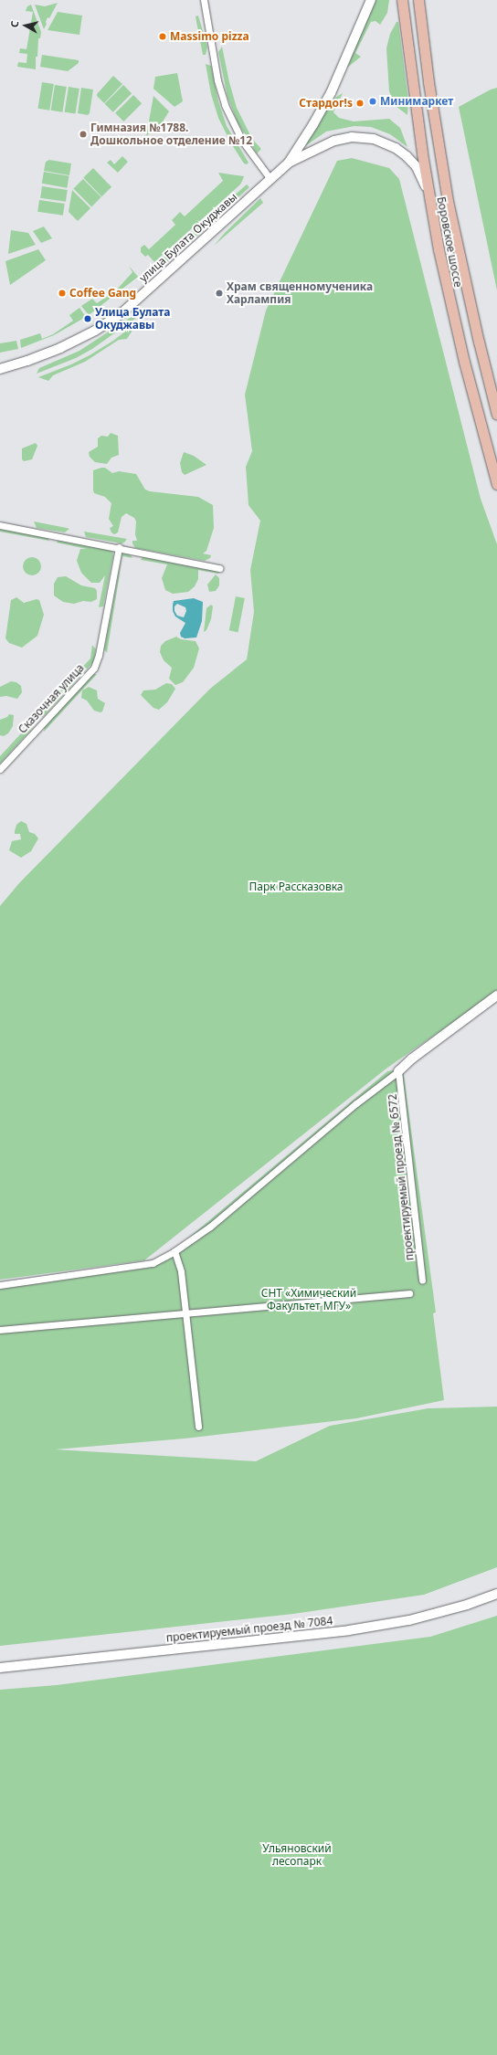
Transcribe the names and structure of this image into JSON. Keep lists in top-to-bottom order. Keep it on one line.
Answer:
{"streets":{"main road":["Боровское шоссе"],"street":["улица Булата Окуджавы","Сказочная улица","проектируемый проезд № 6572","проектируемый проезд № 7084"]},"parks":["Парк Рассказовка","СНТ «Химический Факультет МГУ»","Ульяновский лесопарк"],"places":["Massimo pizza","Минимаркет","Стардог!s","Гимназия №1788. Дошкольное отделение №12","Coffee Gang","Храм священномученика Харлампия","Улица Булата Окуджавы"],"north":"left"}
